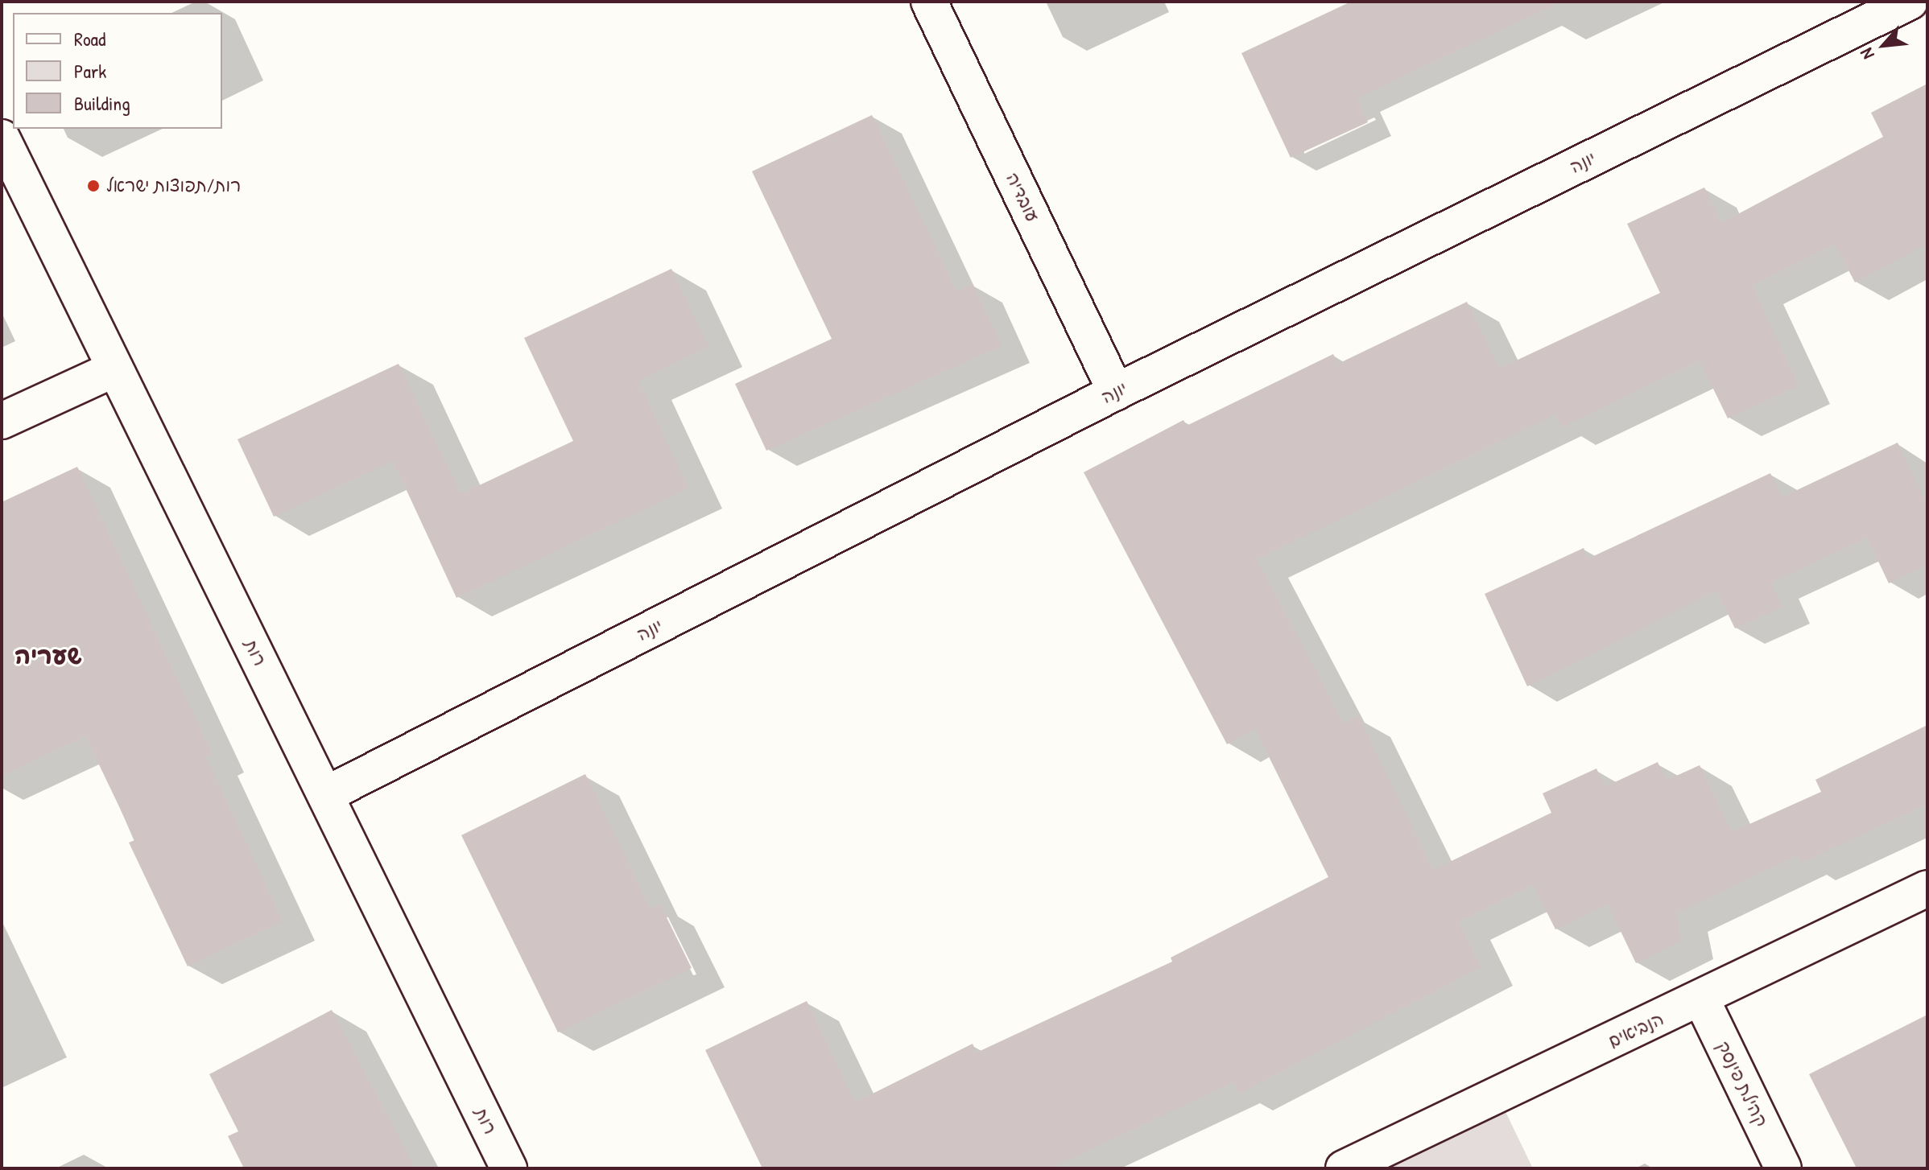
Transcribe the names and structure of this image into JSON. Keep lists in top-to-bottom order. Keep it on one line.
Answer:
{"streets":{"street":["יונה","עובדיה","רות","הנביאים","קהילת פינסק"]},"crossings":[["יונה","עובדיה"],["יונה","רות"],["הנביאים","קהילת פינסק"]],"districts":["שעריה"],"places":["רות/תפוצות ישראל"],"legend":["Road","Park","Building"],"north":"bottom left"}
